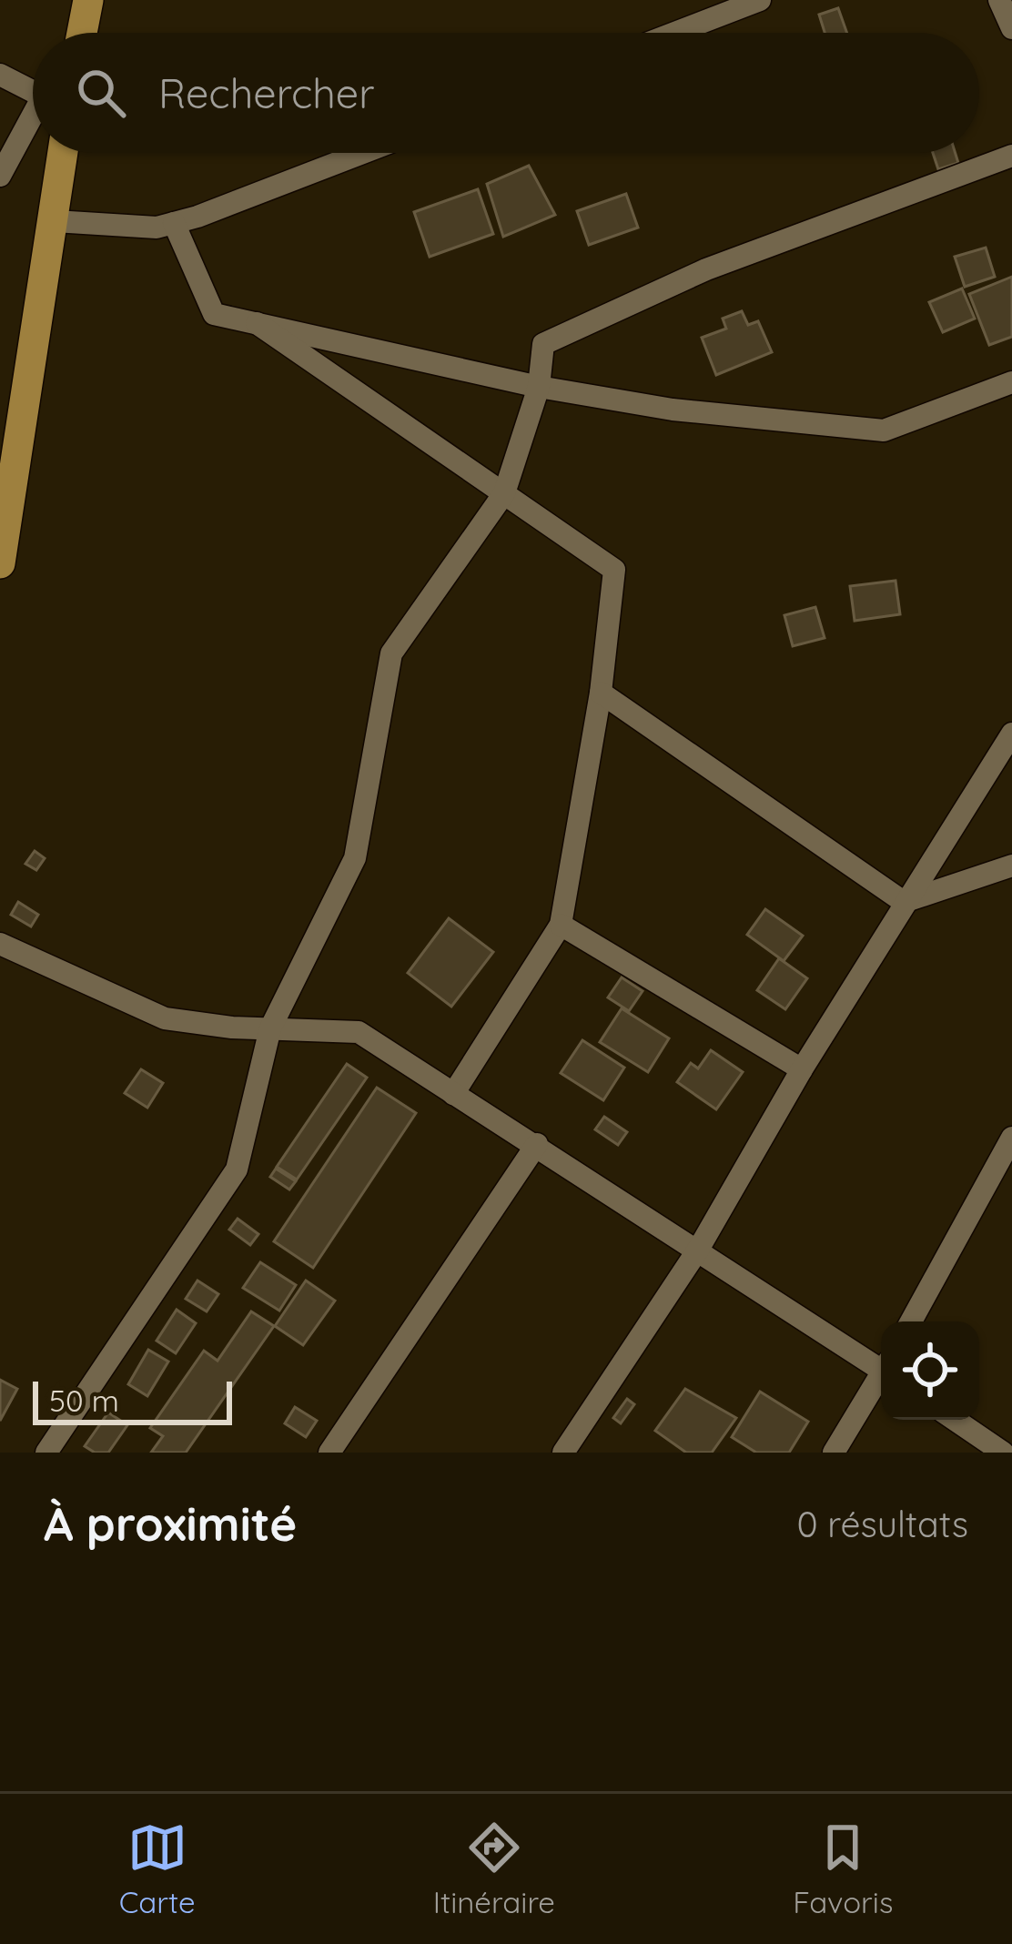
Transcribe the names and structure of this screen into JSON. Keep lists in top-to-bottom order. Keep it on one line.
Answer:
{"scale_bar":"50 m","page":{"search":"Rechercher","scale":"50 m","heading":["À proximité","0 résultats"],"nav":["Carte","Itinéraire","Favoris"]}}
